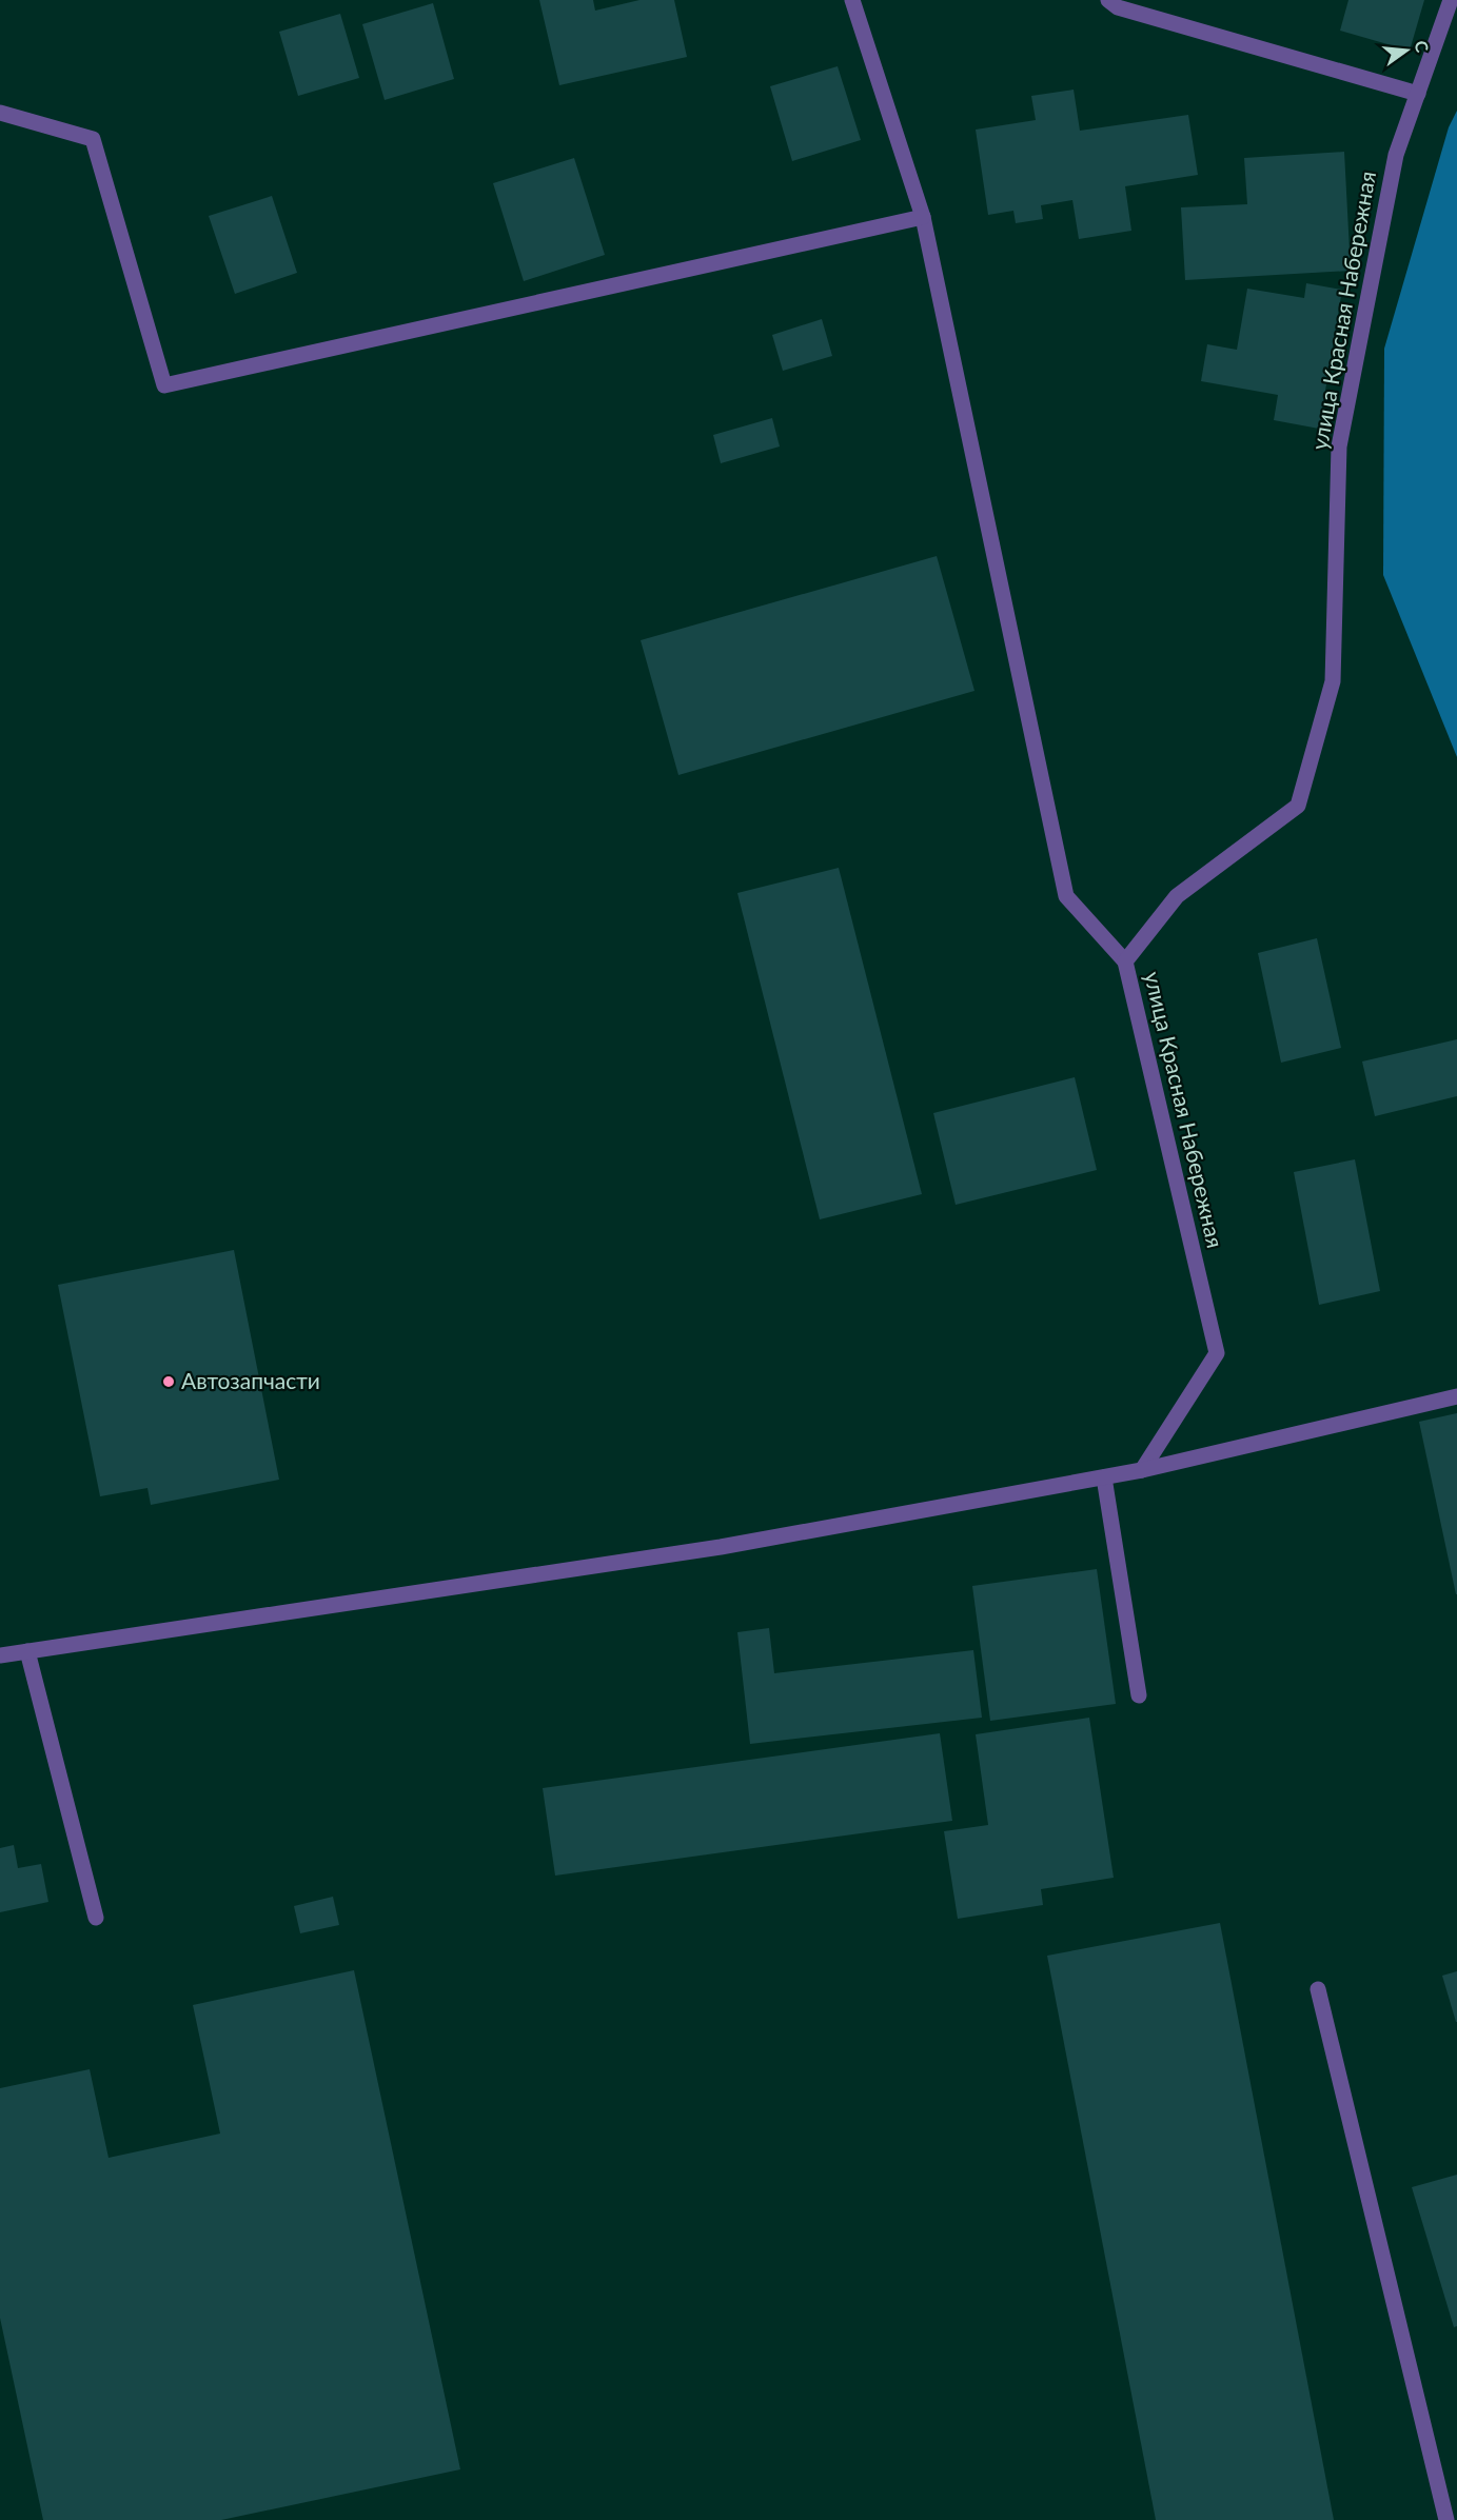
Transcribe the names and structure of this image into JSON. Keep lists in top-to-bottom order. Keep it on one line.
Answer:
{"streets":{"street":["улица Красная Набережная"]},"places":["Автозапчасти"],"north":"right"}
